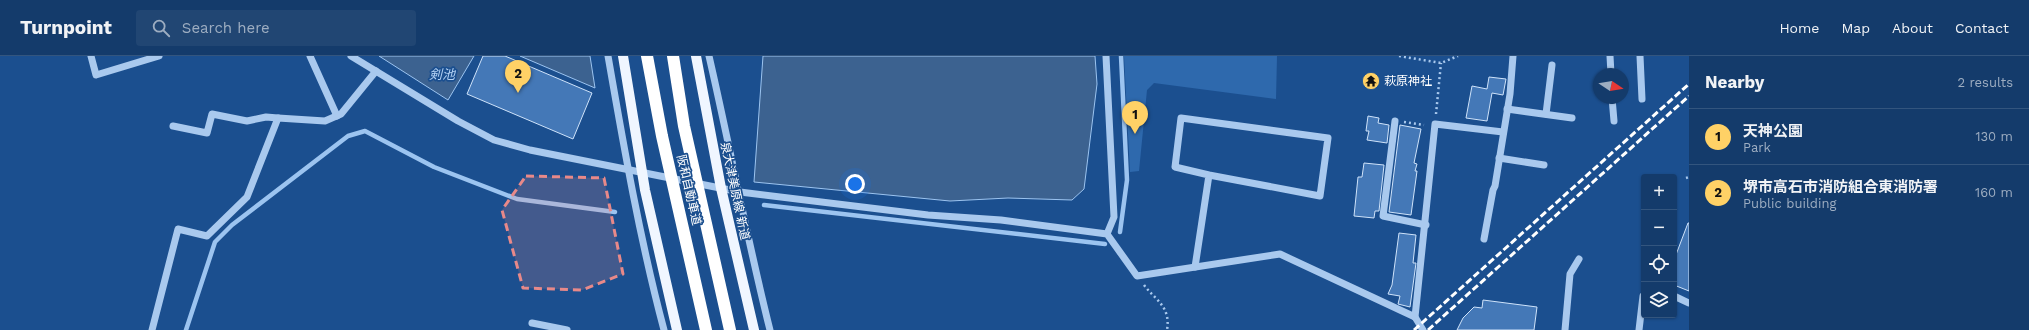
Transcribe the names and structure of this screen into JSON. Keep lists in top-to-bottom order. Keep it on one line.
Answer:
{"streets":{"highway":["阪和自動車道"],"main road":["泉大津美原線 新道"]},"water":["剣池"],"places":{"temple":["萩原神社"]},"north":"right","page":{"header":"Turnpoint","search":"Search here","nav":["Home","Map","About","Contact"],"heading":["Nearby","2 results"],"pins":["2","1"],"list":[{"mark":"1","name":"天神公園","note":"Park","value":"130 m"},{"mark":"2","name":"堺市高石市消防組合東消防署","note":"Public building","value":"160 m"}],"map_buttons":["+","−"]}}
